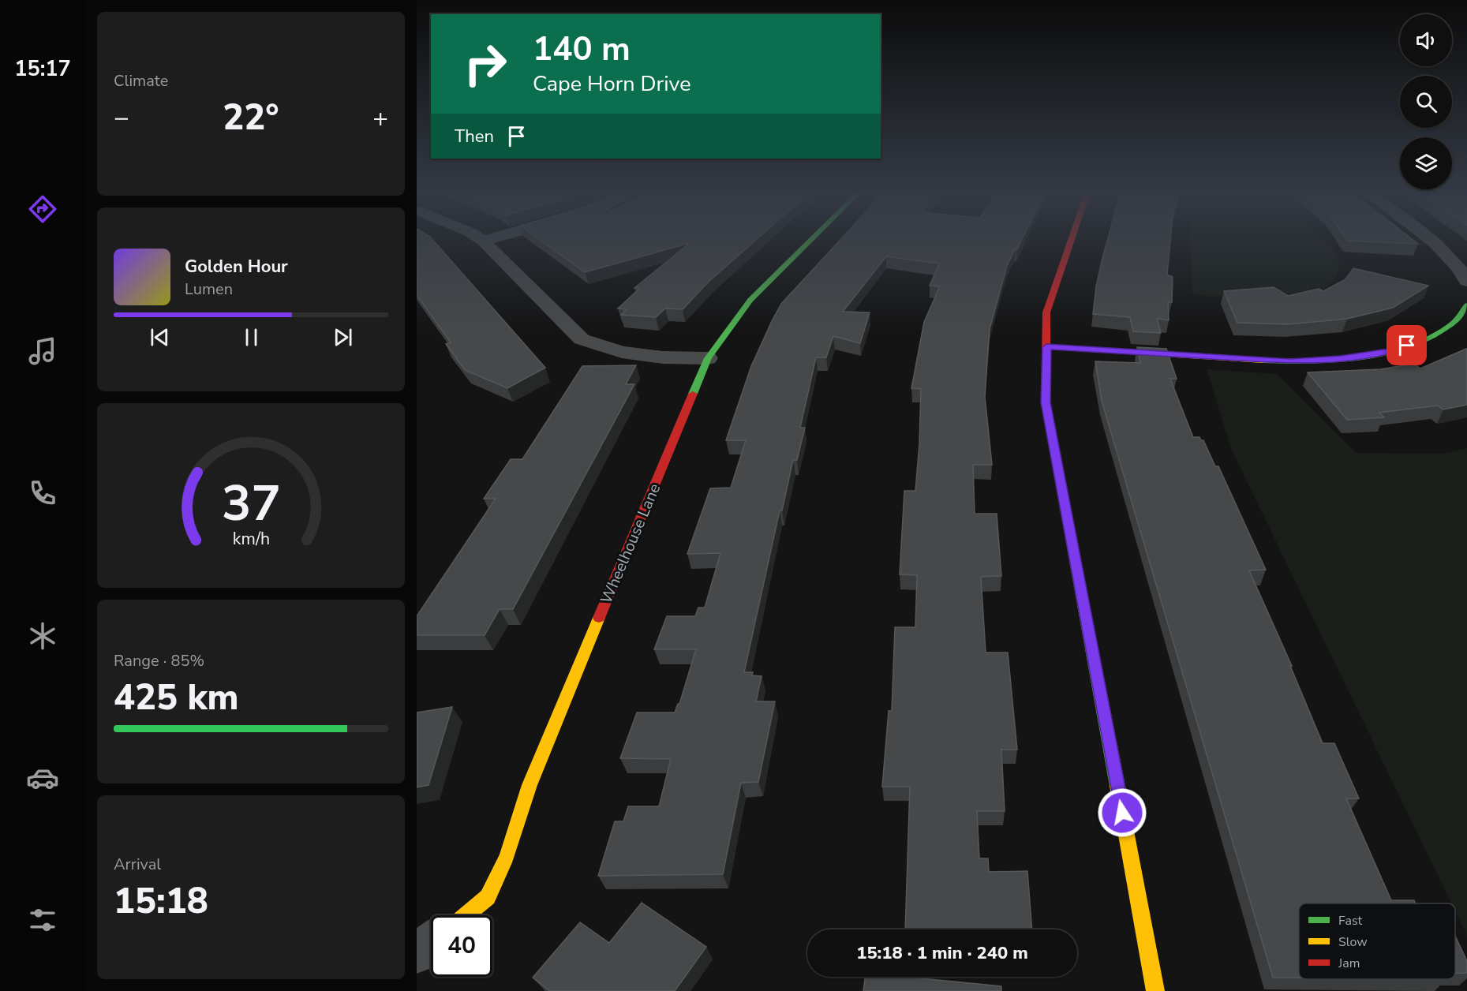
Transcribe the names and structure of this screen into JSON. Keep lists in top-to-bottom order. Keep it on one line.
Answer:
{"streets":{"street":["Wheelhouse Lane"]},"legend":["Fast","Slow","Jam"],"page":{"tabs":"15:17","tile":["Climate",["Range · 85%","425 km"],["Arrival","15:18"]],"turn":["140 m","Cape Horn Drive"],"heat":["−","22°","+"],"then":"Then","song":["Golden Hour","Lumen"],"limit":"40","trip":"15:18 · 1 min · 240 m","gauge":["37","km/h"]}}
